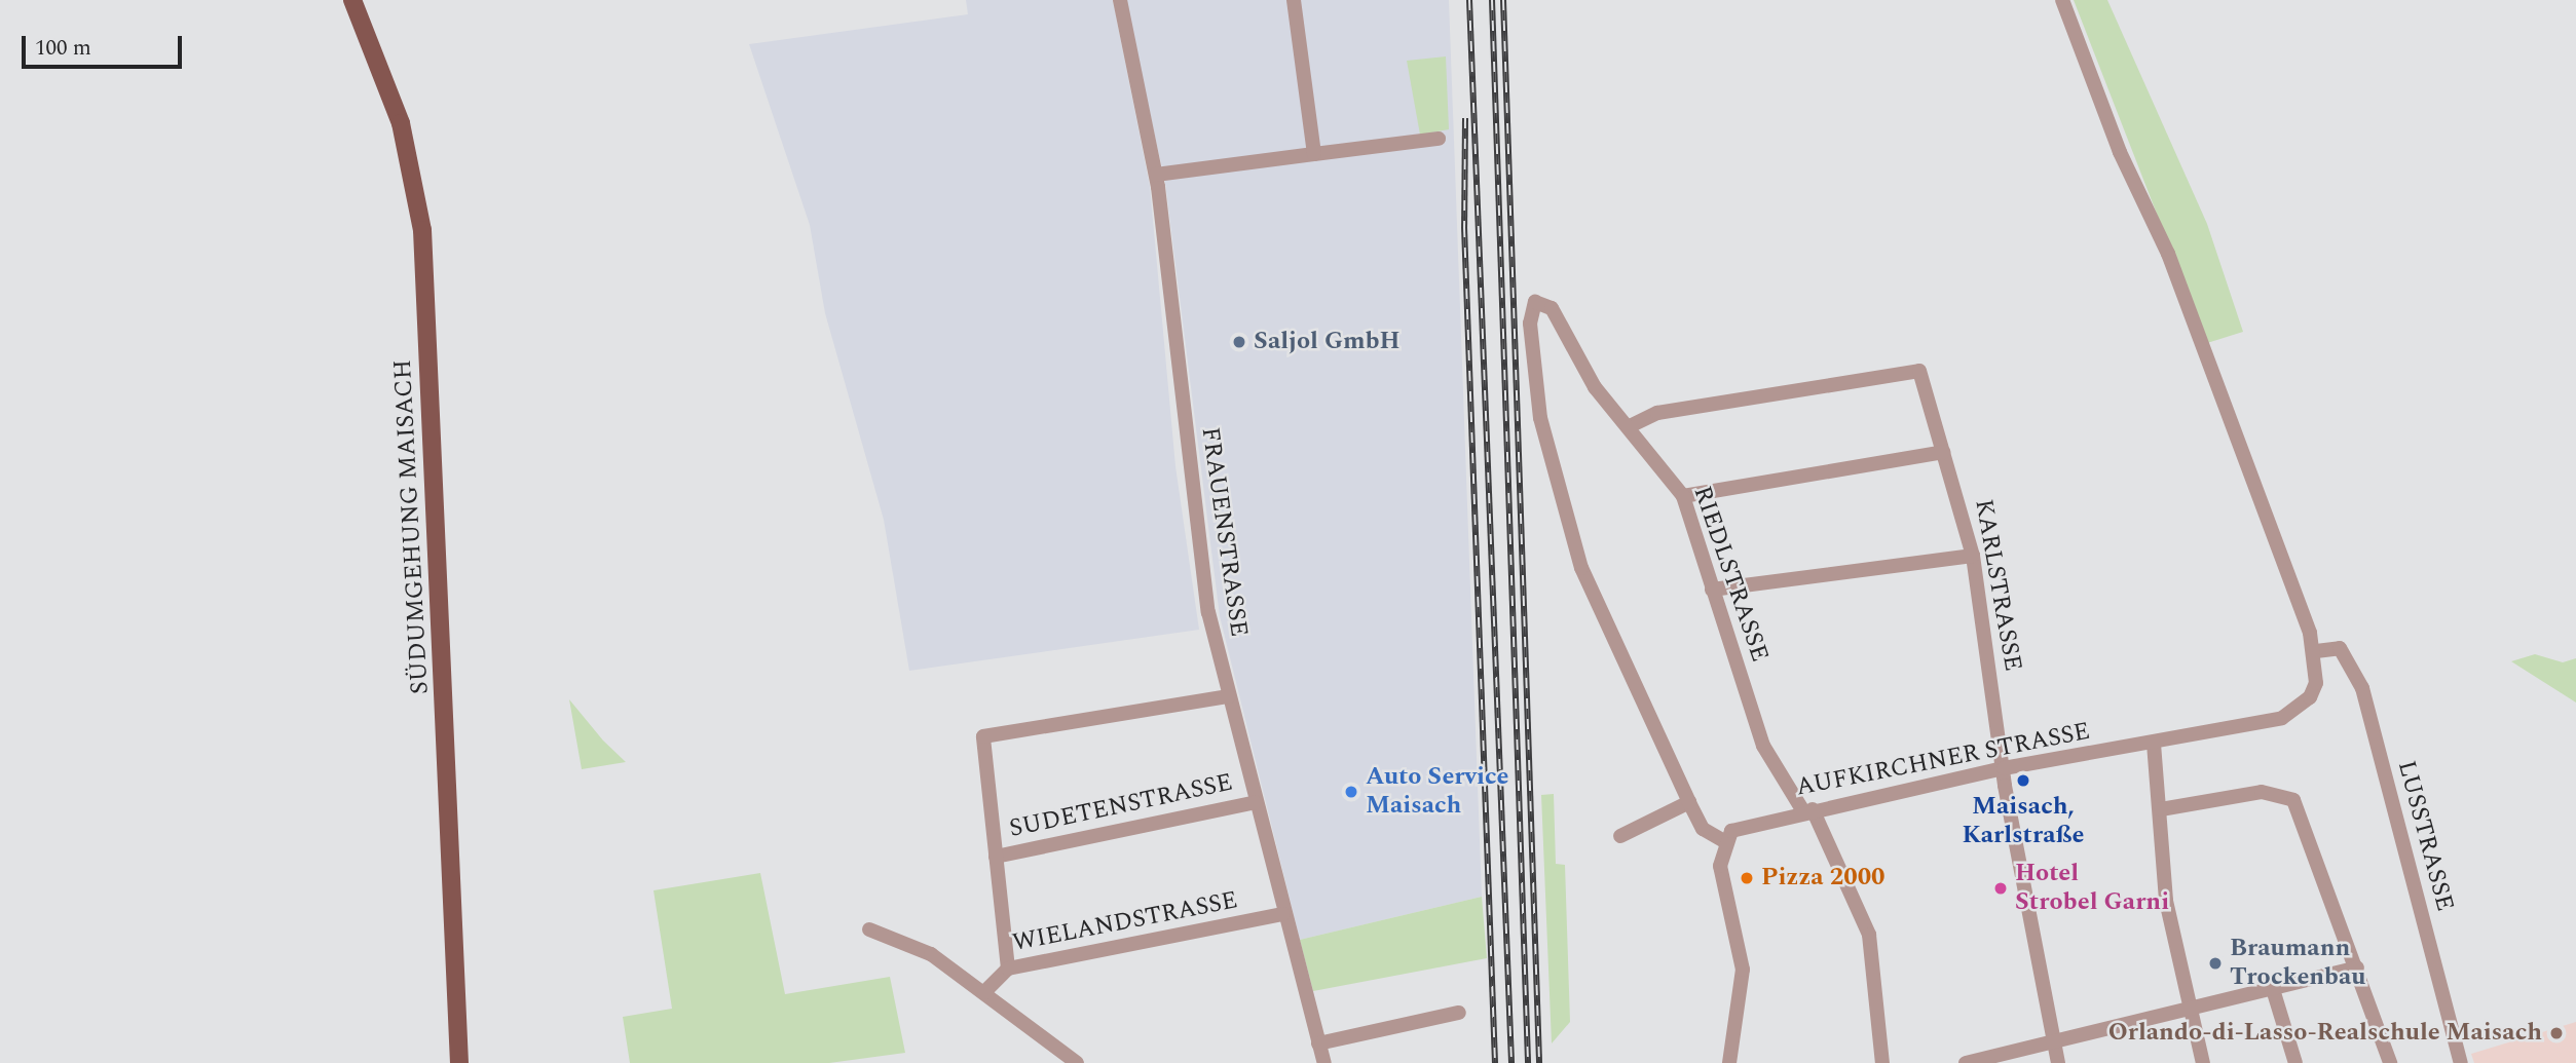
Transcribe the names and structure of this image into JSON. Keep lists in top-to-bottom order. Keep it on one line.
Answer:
{"streets":{"main road":["SÜDUMGEHUNG MAISACH"],"street":["FRAUENSTRASSE","RIEDLSTRASSE","KARLSTRASSE","AUFKIRCHNER STRASSE","SUDETENSTRASSE","LUSSTRASSE","WIELANDSTRASSE"]},"crossings":[["FRAUENSTRASSE","SUDETENSTRASSE"],["FRAUENSTRASSE","WIELANDSTRASSE"],["RIEDLSTRASSE","KARLSTRASSE"],["RIEDLSTRASSE","AUFKIRCHNER STRASSE"],["KARLSTRASSE","AUFKIRCHNER STRASSE"],["AUFKIRCHNER STRASSE","LUSSTRASSE"]],"places":["Saljol GmbH","Maisach, Karlstraße","Auto Service Maisach","Pizza 2000","Hotel Strobel Garni","Braumann Trockenbau","Orlando-di-Lasso-Realschule Maisach"],"scale_bar":"100 m"}
